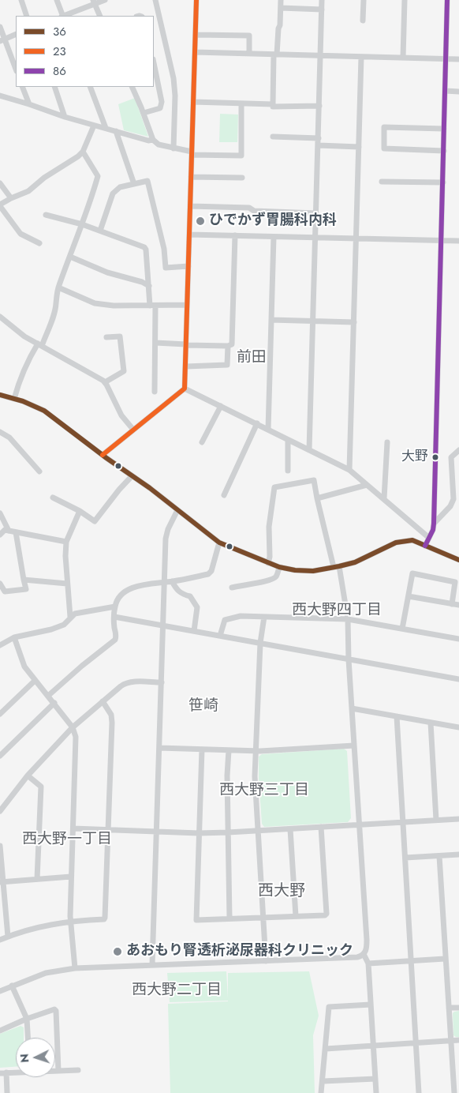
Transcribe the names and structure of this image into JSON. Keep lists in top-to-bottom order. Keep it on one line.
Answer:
{"districts":["前田","西大野四丁目","笹崎","西大野三丁目","西大野一丁目","西大野","西大野二丁目"],"places":["ひでかず胃腸科内科","大野","あおもり腎透析泌尿器科クリニック"],"lines":["transit line 23","transit line 86","transit line 36"],"legend":["36","23","86"],"north":"left"}
